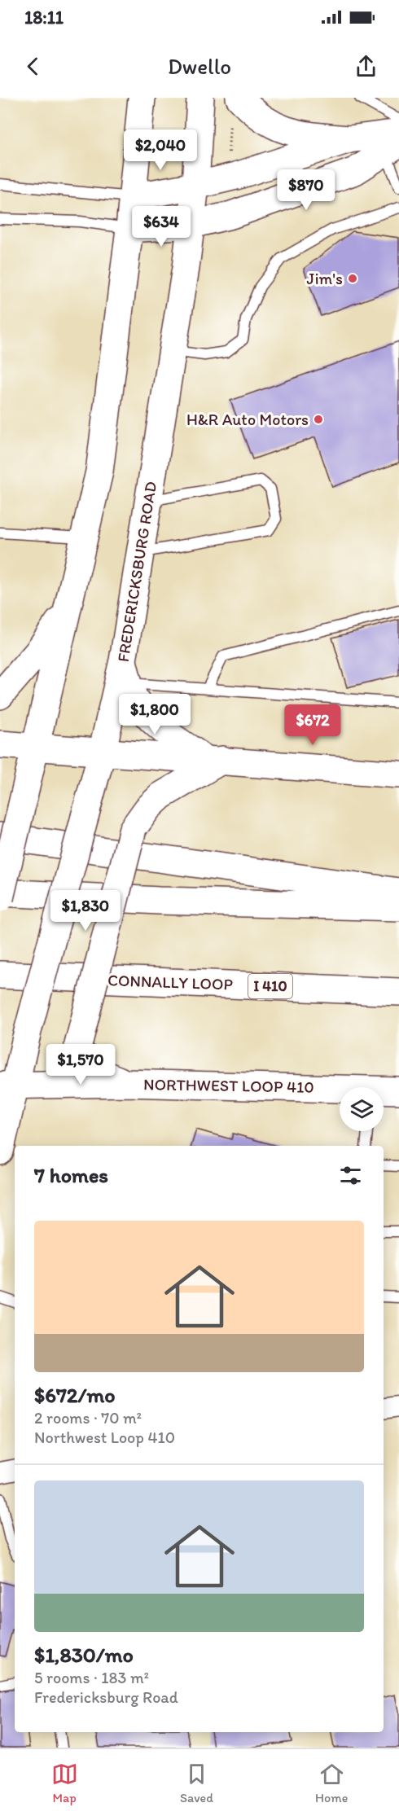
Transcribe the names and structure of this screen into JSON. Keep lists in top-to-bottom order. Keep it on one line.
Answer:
{"streets":{"main road":["FREDERICKSBURG ROAD","CONNALLY LOOP","I 410","NORTHWEST LOOP 410"]},"crossings":[["FREDERICKSBURG ROAD","NORTHWEST LOOP 410"]],"places":["Jim's","H&R Auto Motors"],"page":{"status":"18:11","header":"Dwello","price":["$2,040","$870","$634","$1,800","$672","$1,830","$1,570"],"heading":"7 homes","list":[{"name":"$672/mo","note":"2 rooms · 70 m² · Northwest Loop 410"},{"name":"$1,830/mo","note":"5 rooms · 183 m² · Fredericksburg Road"}],"tabs":["Map","Saved","Home"]}}
